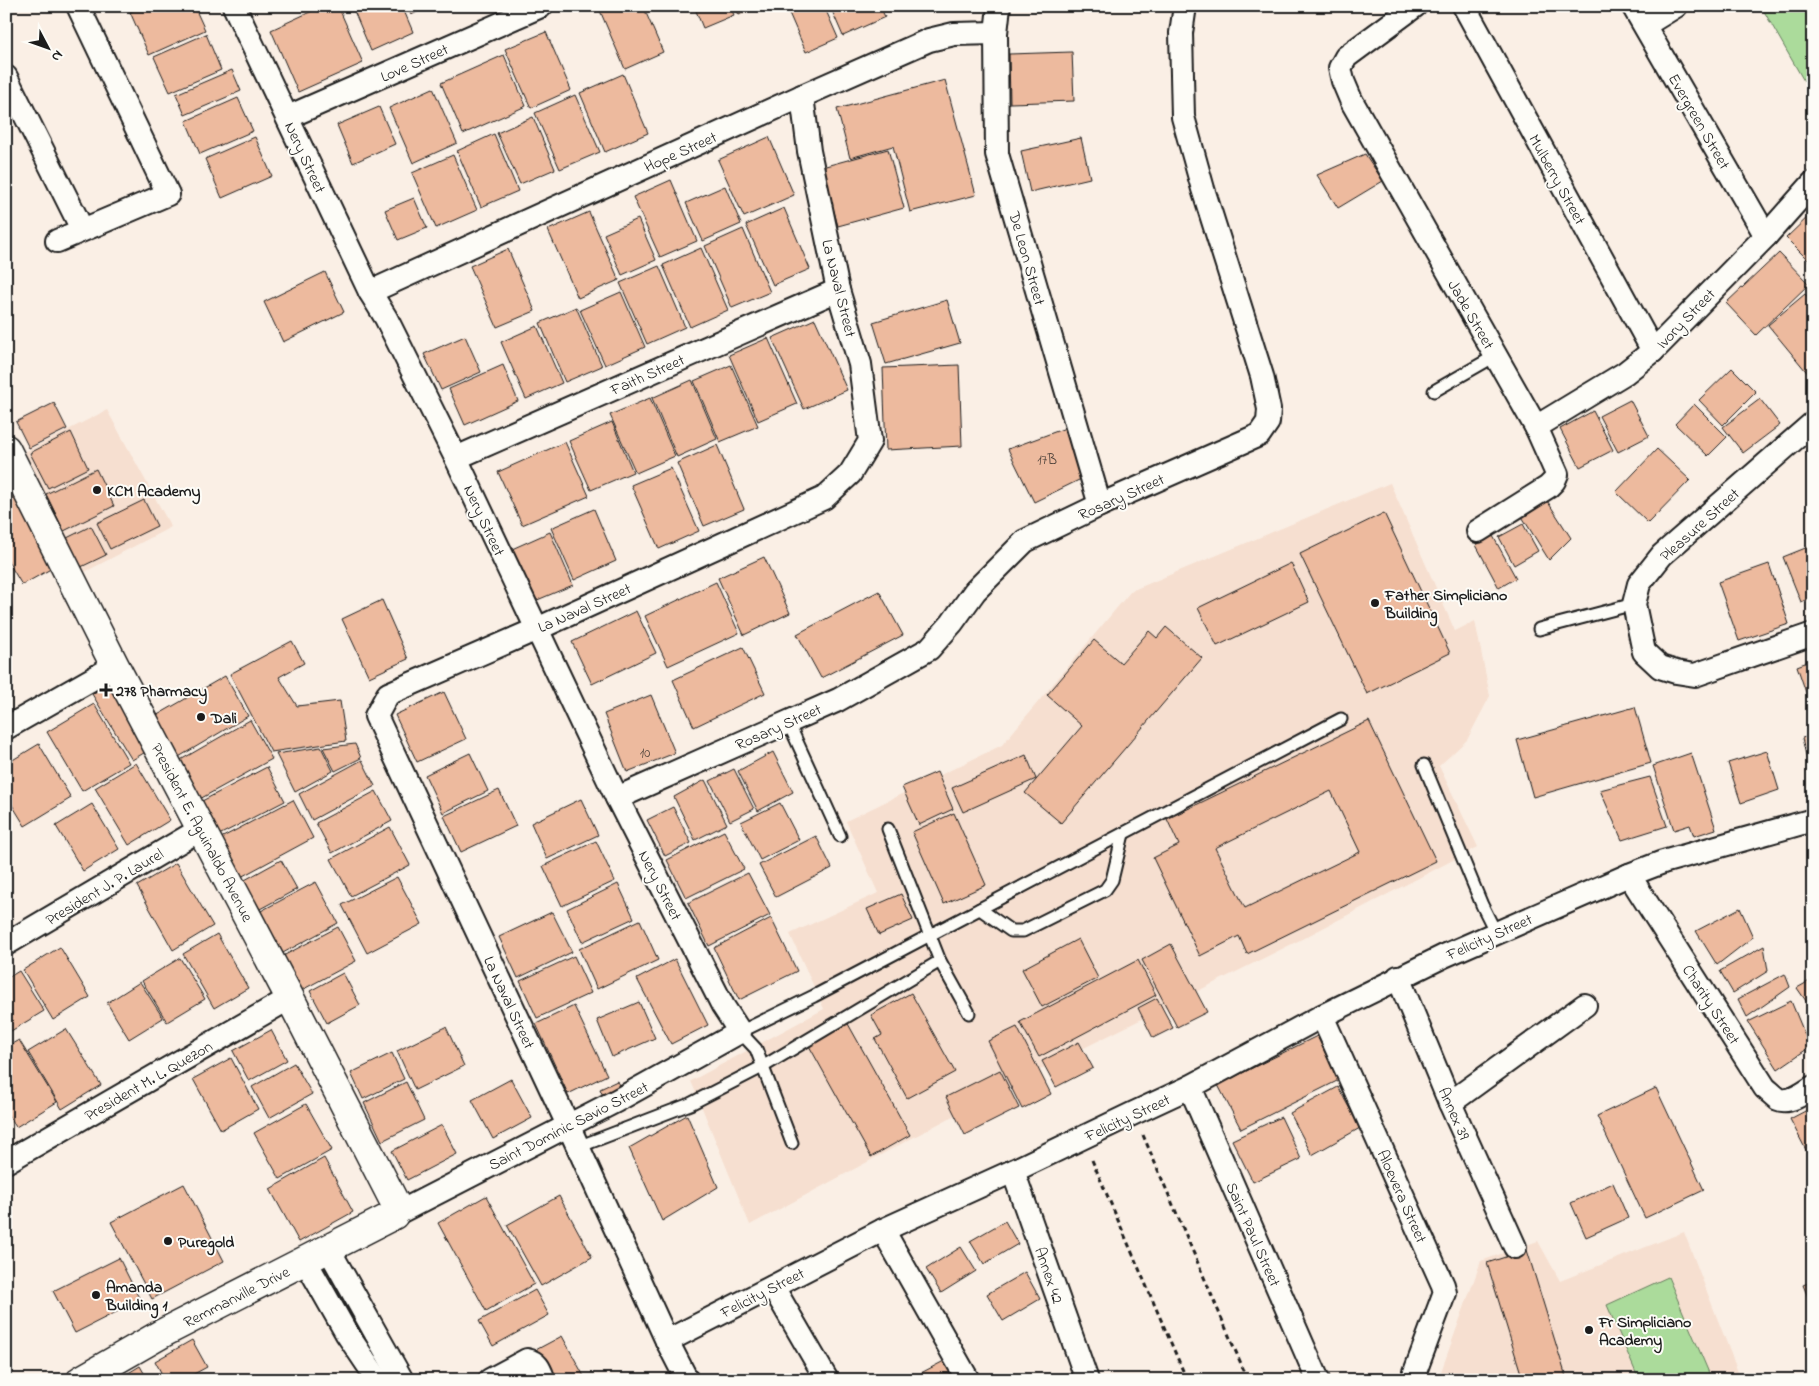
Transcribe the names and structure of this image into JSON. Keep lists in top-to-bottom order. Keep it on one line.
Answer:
{"streets":{"main road":["President E. Aguinaldo Avenue","Remmanville Drive"],"street":["Love Street","Evergreen Street","Hope Street","Nery Street","Mulberry Street","De Leon Street","La Naval Street","Jade Street","Ivory Street","Faith Street","Rosary Street","Pleasure Street","President J. P. Laurel","Felicity Street","Charity Street","President M. L. Quezon","Annex 39","Saint Dominic Savio Street","Aloevera Street","Saint Paul Street","Annex 42"]},"crossings":[["Love Street","Nery Street"],["Evergreen Street","Ivory Street"],["Hope Street","Nery Street"],["Hope Street","De Leon Street"],["Hope Street","La Naval Street"],["Nery Street","La Naval Street"],["Nery Street","Faith Street"],["Nery Street","Rosary Street"],["Nery Street","Saint Dominic Savio Street"],["Mulberry Street","Ivory Street"],["De Leon Street","Rosary Street"],["La Naval Street","Faith Street"],["La Naval Street","Saint Dominic Savio Street"],["Jade Street","Ivory Street"],["President E. Aguinaldo Avenue","President J. P. Laurel"],["President E. Aguinaldo Avenue","President M. L. Quezon"],["President E. Aguinaldo Avenue","Saint Dominic Savio Street"],["President E. Aguinaldo Avenue","Remmanville Drive"],["Felicity Street","Charity Street"],["Felicity Street","Annex 39"],["Felicity Street","Aloevera Street"],["Felicity Street","Saint Paul Street"],["Felicity Street","Annex 42"],["Saint Dominic Savio Street","Remmanville Drive"]],"places":{"other":["KCM Academy","Father Simpliciano Building","Dali","Puregold","Amanda Building 1","Fr Simpliciano Academy"],"health":["278 Pharmacy"]},"house_numbers":["17B","10"],"north":"bottom right"}
